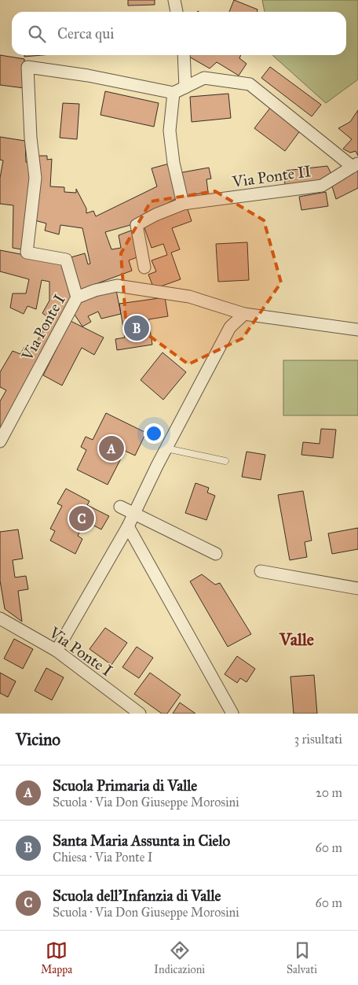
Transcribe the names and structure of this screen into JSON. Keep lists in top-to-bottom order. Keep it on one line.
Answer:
{"streets":{"street":["Via Ponte II","Via Ponte I"]},"districts":["Valle"],"page":{"search":"Cerca qui","pins":["B","A","C"],"heading":["Vicino","3 risultati"],"list":[{"mark":"A","name":"Scuola Primaria di Valle","note":"Scuola · Via Don Giuseppe Morosini","value":"20 m"},{"mark":"B","name":"Santa Maria Assunta in Cielo","note":"Chiesa · Via Ponte I","value":"60 m"},{"mark":"C","name":"Scuola dell'Infanzia di Valle","note":"Scuola · Via Don Giuseppe Morosini","value":"60 m"}],"nav":["Mappa","Indicazioni","Salvati"]}}
